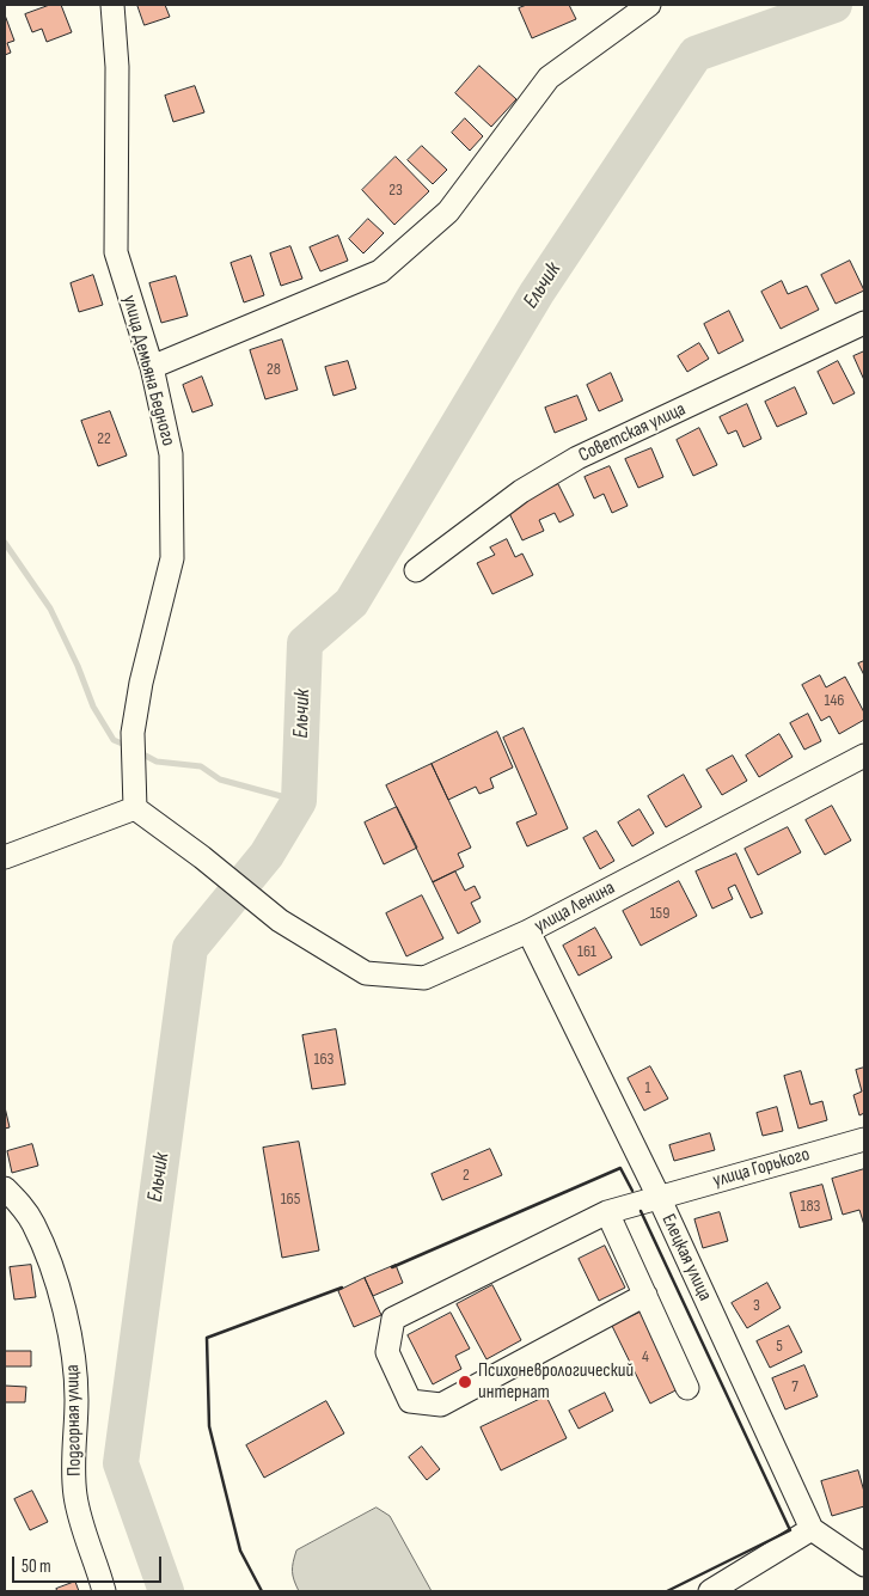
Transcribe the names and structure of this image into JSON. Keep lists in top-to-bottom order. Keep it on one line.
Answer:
{"streets":{"street":["улица Демьяна Бедного","Советская улица","улица Ленина","улица Горького","Елецкая улица","Подгорная улица"]},"crossings":[["улица Демьяна Бедного","улица Ленина"],["улица Ленина","Елецкая улица"],["улица Горького","Елецкая улица"]],"water":["Ельчик"],"places":["Психоневрологический интернат"],"house_numbers":["23","28","22","146","159","161","163","1","2","165","183","3","5","4","7"],"scale_bar":"50 m"}
